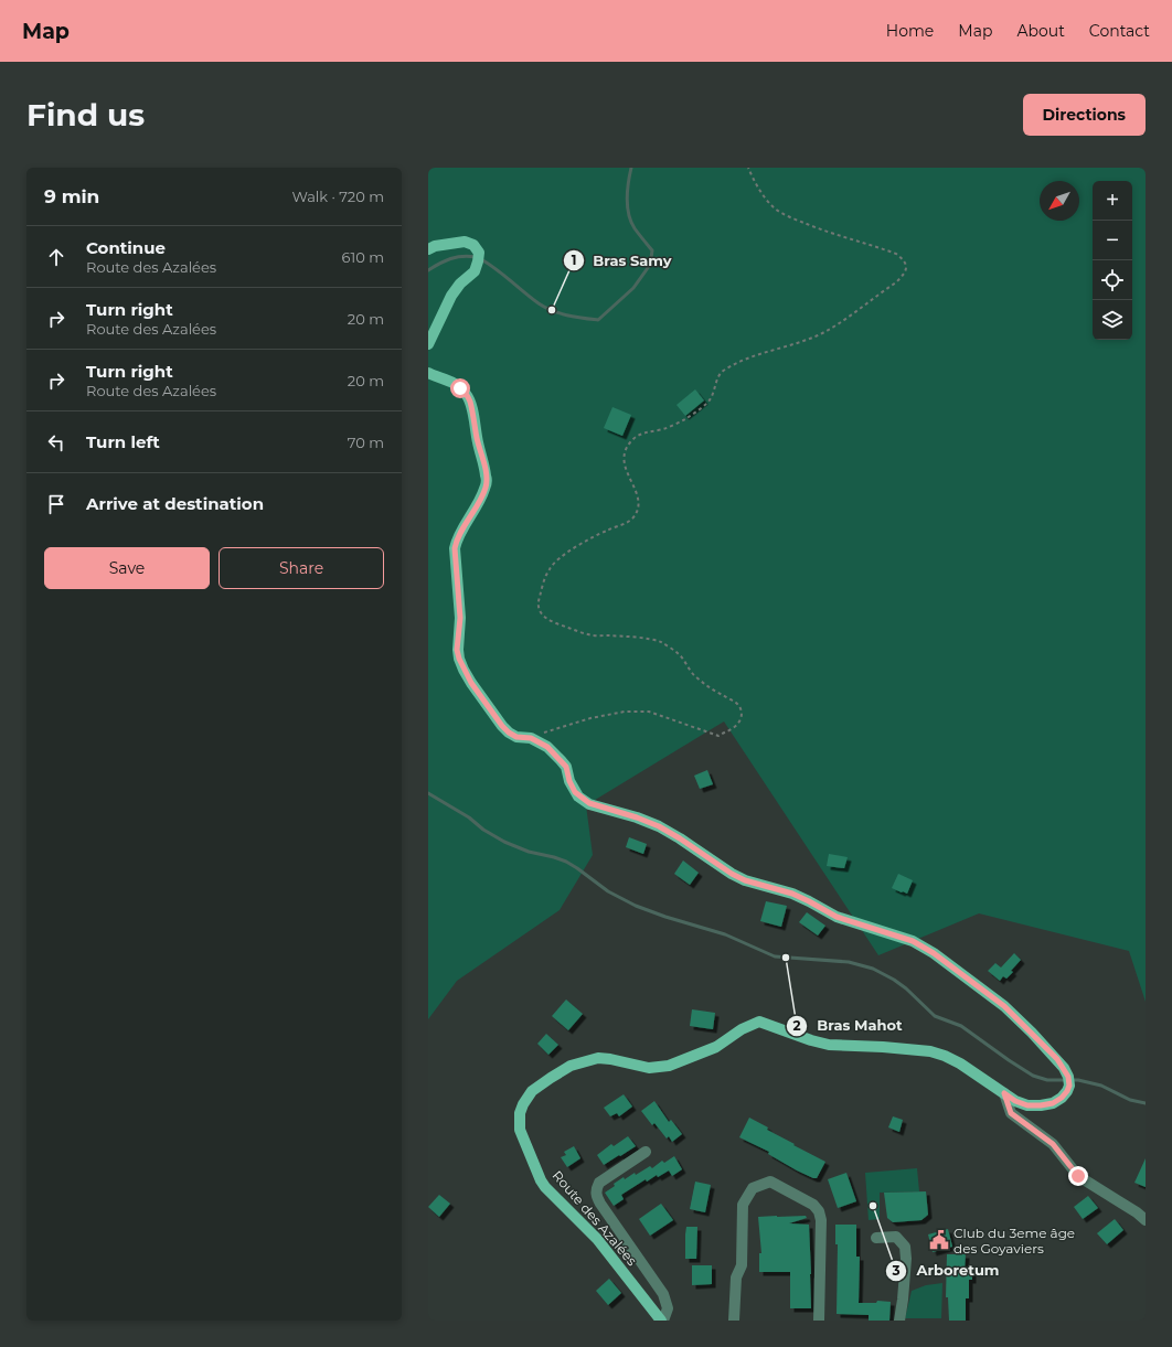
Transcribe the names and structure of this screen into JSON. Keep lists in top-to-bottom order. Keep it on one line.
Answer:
{"streets":{"main road":["Route des Azalées"]},"places":{"other":["Bras Samy","Bras Mahot","Arboretum"],"public building":["Club du 3eme âge des Goyaviers"]},"north":"bottom left","page":{"header":"Map","nav":["Home","Map","About","Contact"],"buttons":["Directions",["Save","Share"]],"title":"Find us","heading":["9 min","Walk · 720 m"],"map_buttons":["+","−"],"list":[["Continue","Route des Azalées","610 m"],["Turn right","Route des Azalées","20 m"],["Turn right","Route des Azalées","20 m"],["Turn left","70 m"],"Arrive at destination"]}}
